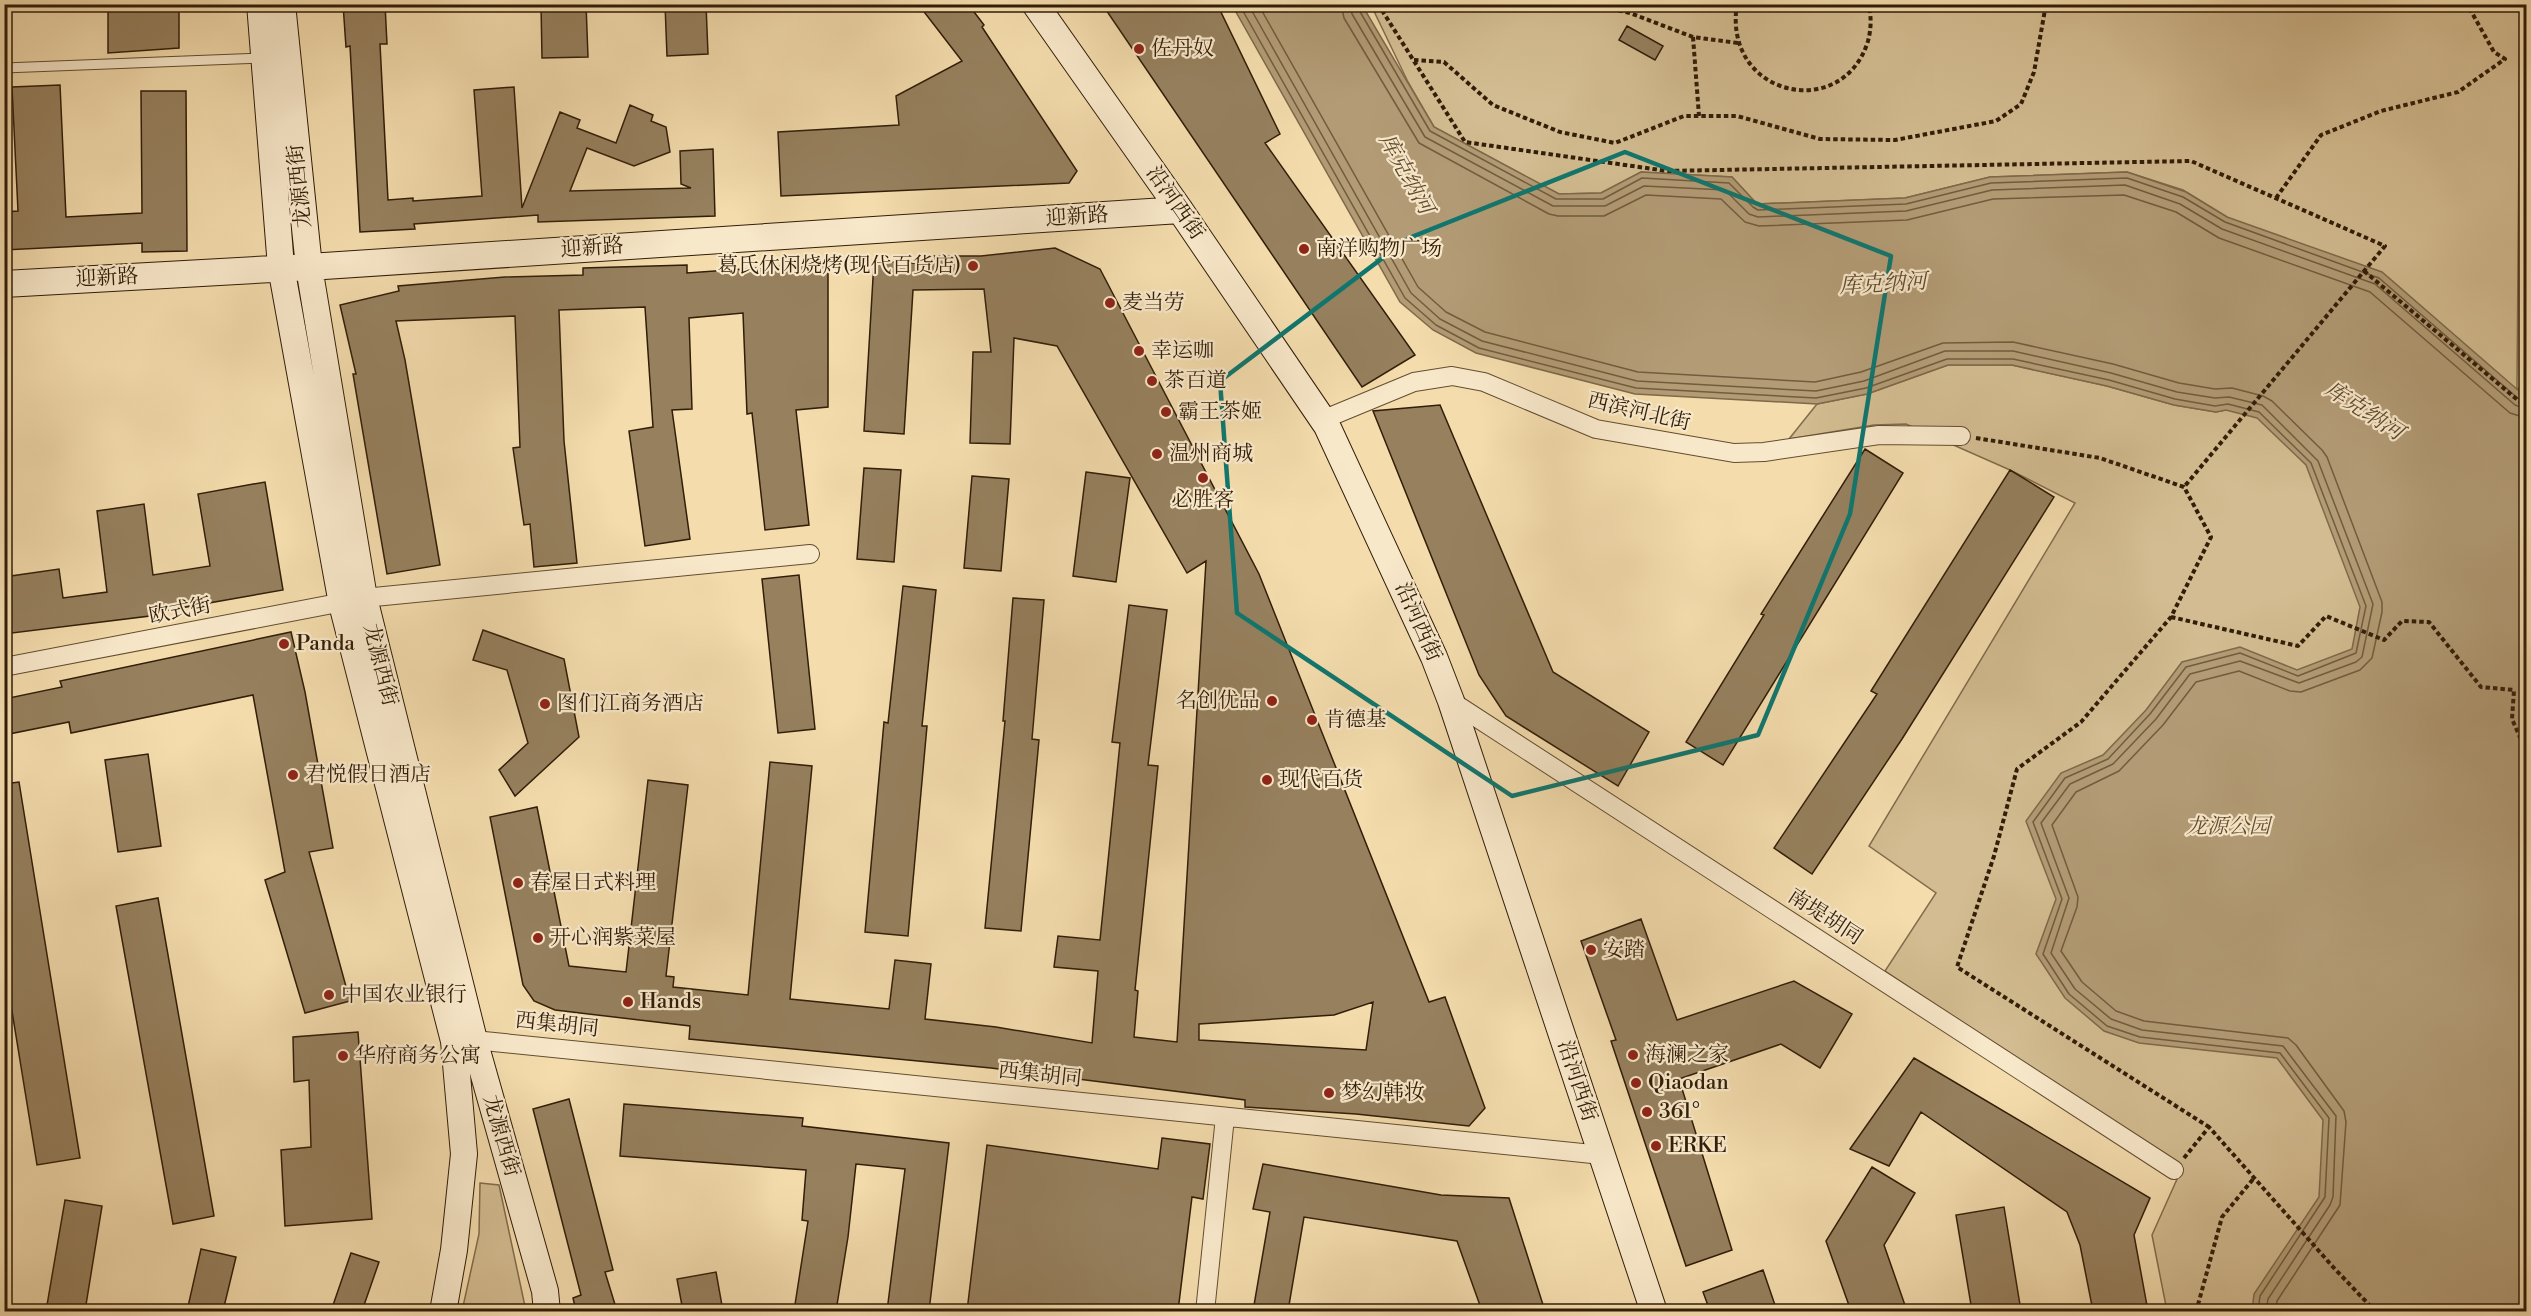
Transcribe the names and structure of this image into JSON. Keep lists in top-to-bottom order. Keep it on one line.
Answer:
{"streets":{"main road":["龙源西街","沿河西街","迎新路"],"street":["西滨河北街","欧式街","南堤胡同","西集胡同"]},"crossings":[["龙源西街","迎新路"],["龙源西街","欧式街"],["龙源西街","西集胡同"],["沿河西街","迎新路"],["沿河西街","西滨河北街"],["沿河西街","南堤胡同"],["沿河西街","西集胡同"]],"water":["库克纳河"],"parks":["龙源公园"],"places":["佐丹奴","南洋购物广场","葛氏休闲烧烤(现代百货店)","麦当劳","幸运咖","茶百道","霸王茶姬","温州商城","必胜客","Panda","名创优品","图们江商务酒店","肯德基","君悦假日酒店","现代百货","春屋日式料理","开心润紫菜屋","安踏","中国农业银行","Hands","海澜之家","华府商务公寓","Qiaodan","梦幻韩妆","361°","ERKE"]}
